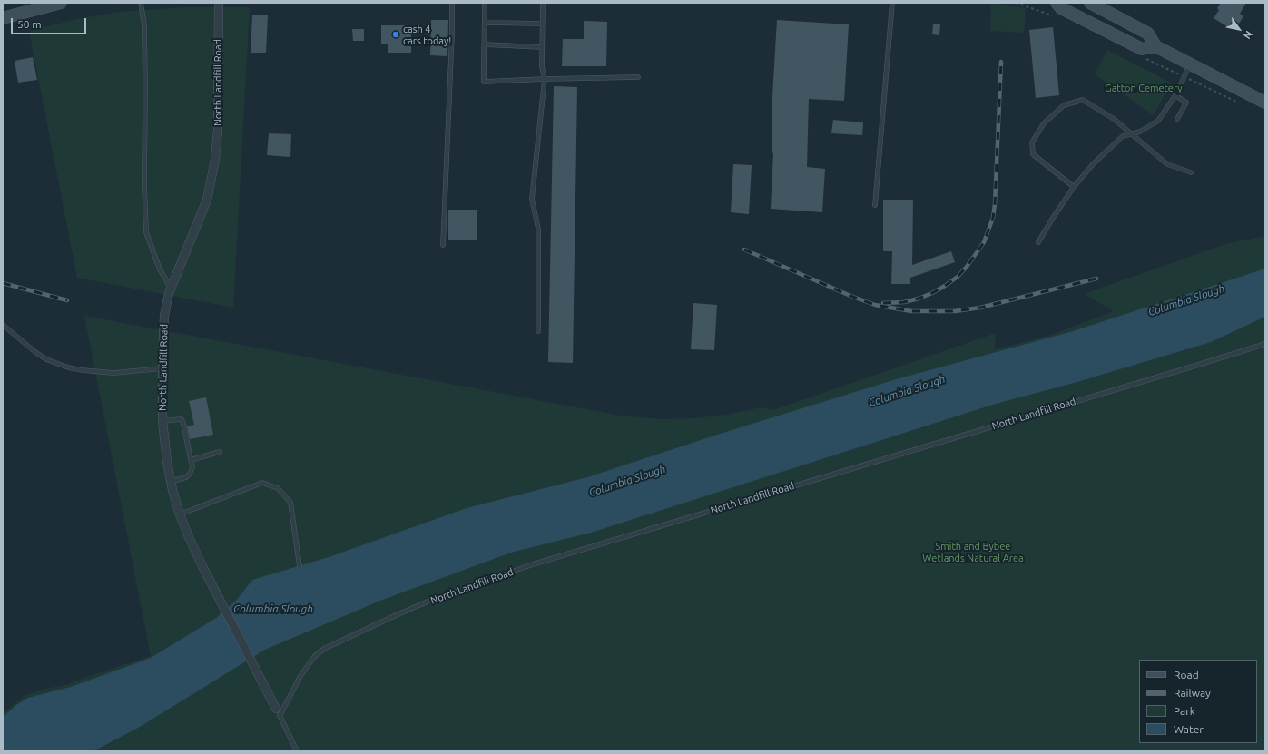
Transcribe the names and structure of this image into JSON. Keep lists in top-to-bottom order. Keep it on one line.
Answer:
{"streets":{"street":["North Landfill Road"]},"water":["Columbia Slough"],"parks":["Gatton Cemetery","Smith and Bybee Wetlands Natural Area"],"places":["cash 4 cars today!"],"legend":["Road","Railway","Park","Water"],"scale_bar":"50 m","north":"bottom right"}
